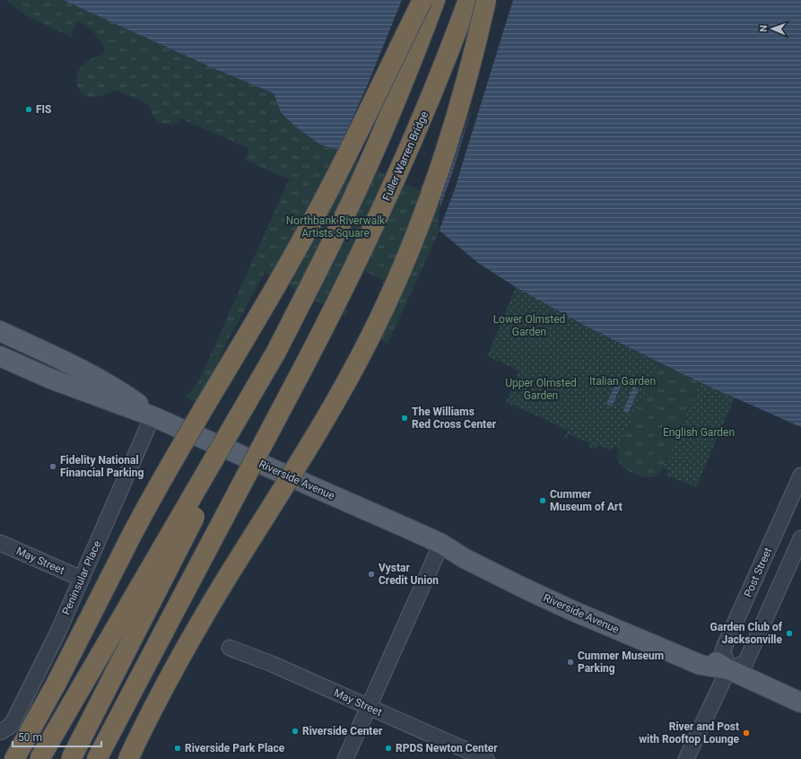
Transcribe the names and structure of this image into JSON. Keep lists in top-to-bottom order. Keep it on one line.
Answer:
{"streets":{"highway":["Fuller Warren Bridge"],"main road":["Riverside Avenue"],"street":["May Street","Post Street","Peninsular Place"]},"crossings":[["Riverside Avenue","Post Street"],["Riverside Avenue","Peninsular Place"],["May Street","Peninsular Place"]],"parks":["Northbank Riverwalk Artists Square","Lower Olmsted Garden","Italian Garden","Upper Olmsted Garden","English Garden"],"places":["FIS","The Williams Red Cross Center","Fidelity National Financial Parking","Cummer Museum of Art","Vystar Credit Union","Garden Club of Jacksonville","Cummer Museum Parking","Riverside Center","River and Post with Rooftop Lounge","Riverside Park Place","RPDS Newton Center"],"scale_bar":"50 m","north":"left"}
